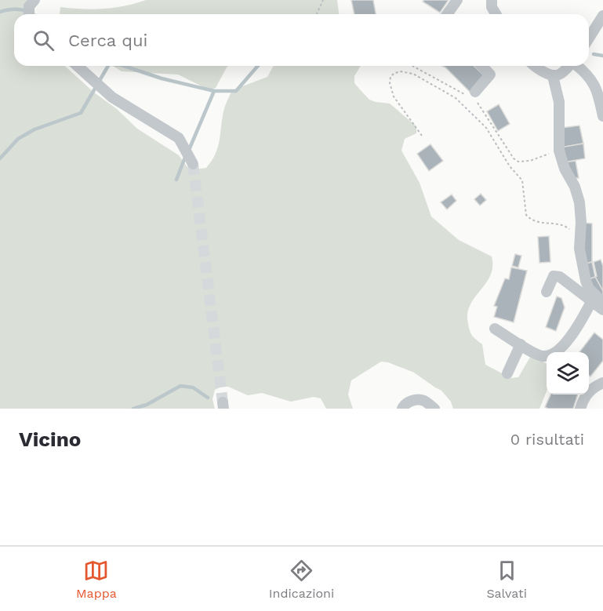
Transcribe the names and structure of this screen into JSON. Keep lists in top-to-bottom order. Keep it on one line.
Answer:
{"page":{"search":"Cerca qui","heading":["Vicino","0 risultati"],"nav":["Mappa","Indicazioni","Salvati"]}}
